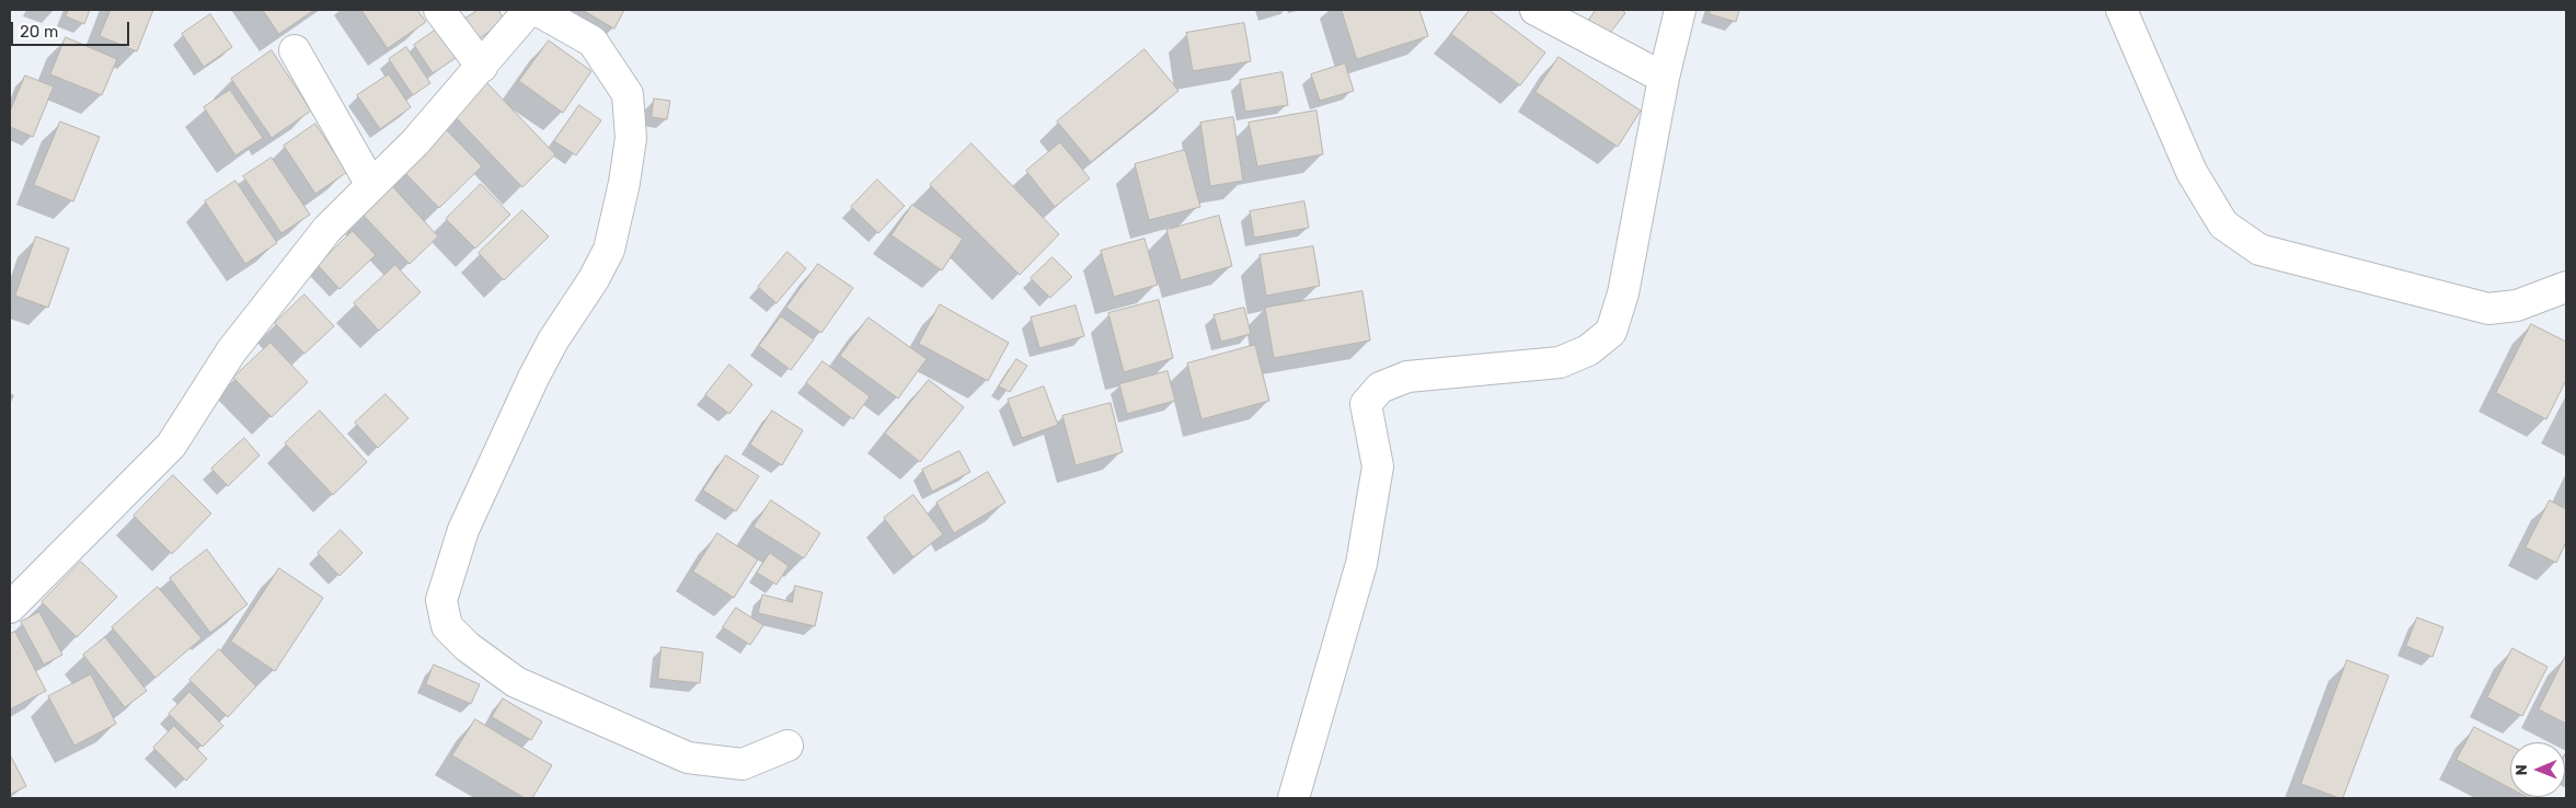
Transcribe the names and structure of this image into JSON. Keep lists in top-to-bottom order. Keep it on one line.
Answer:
{"scale_bar":"20 m","north":"left"}
